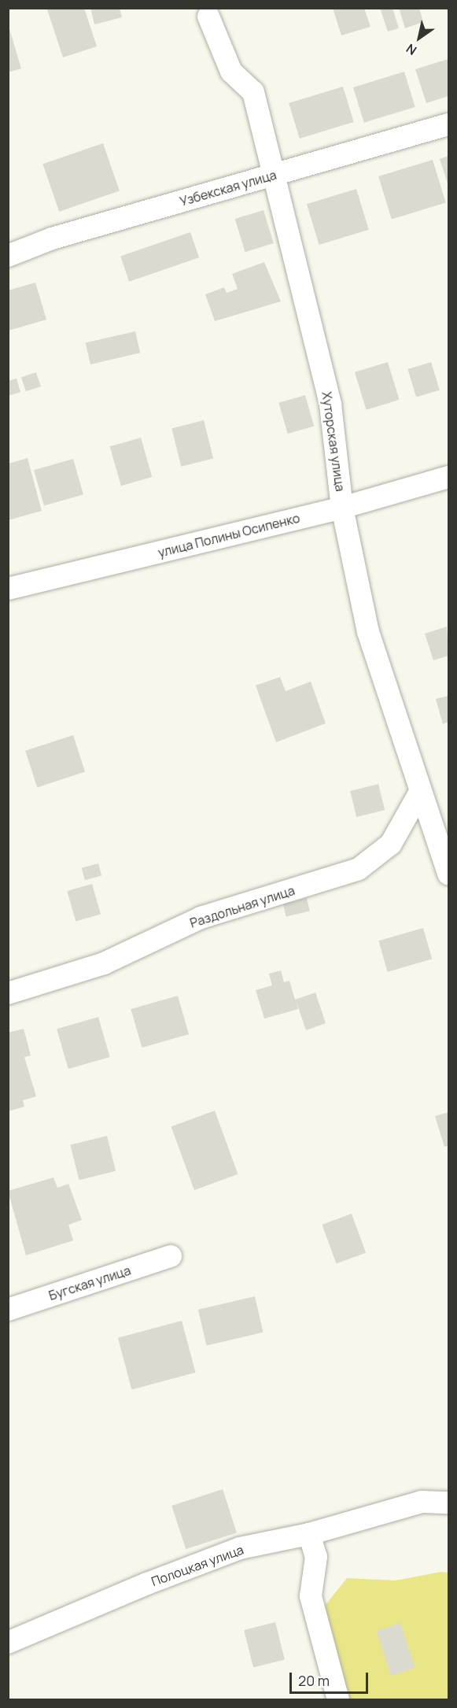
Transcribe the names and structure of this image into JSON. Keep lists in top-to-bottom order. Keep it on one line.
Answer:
{"streets":{"street":["Узбекская улица","Хуторская улица","улица Полины Осипенко","Раздольная улица","Бугская улица","Полоцкая улица"]},"crossings":[["Узбекская улица","Хуторская улица"],["Хуторская улица","улица Полины Осипенко"],["Хуторская улица","Раздольная улица"]],"scale_bar":"20 m","north":"bottom left"}
